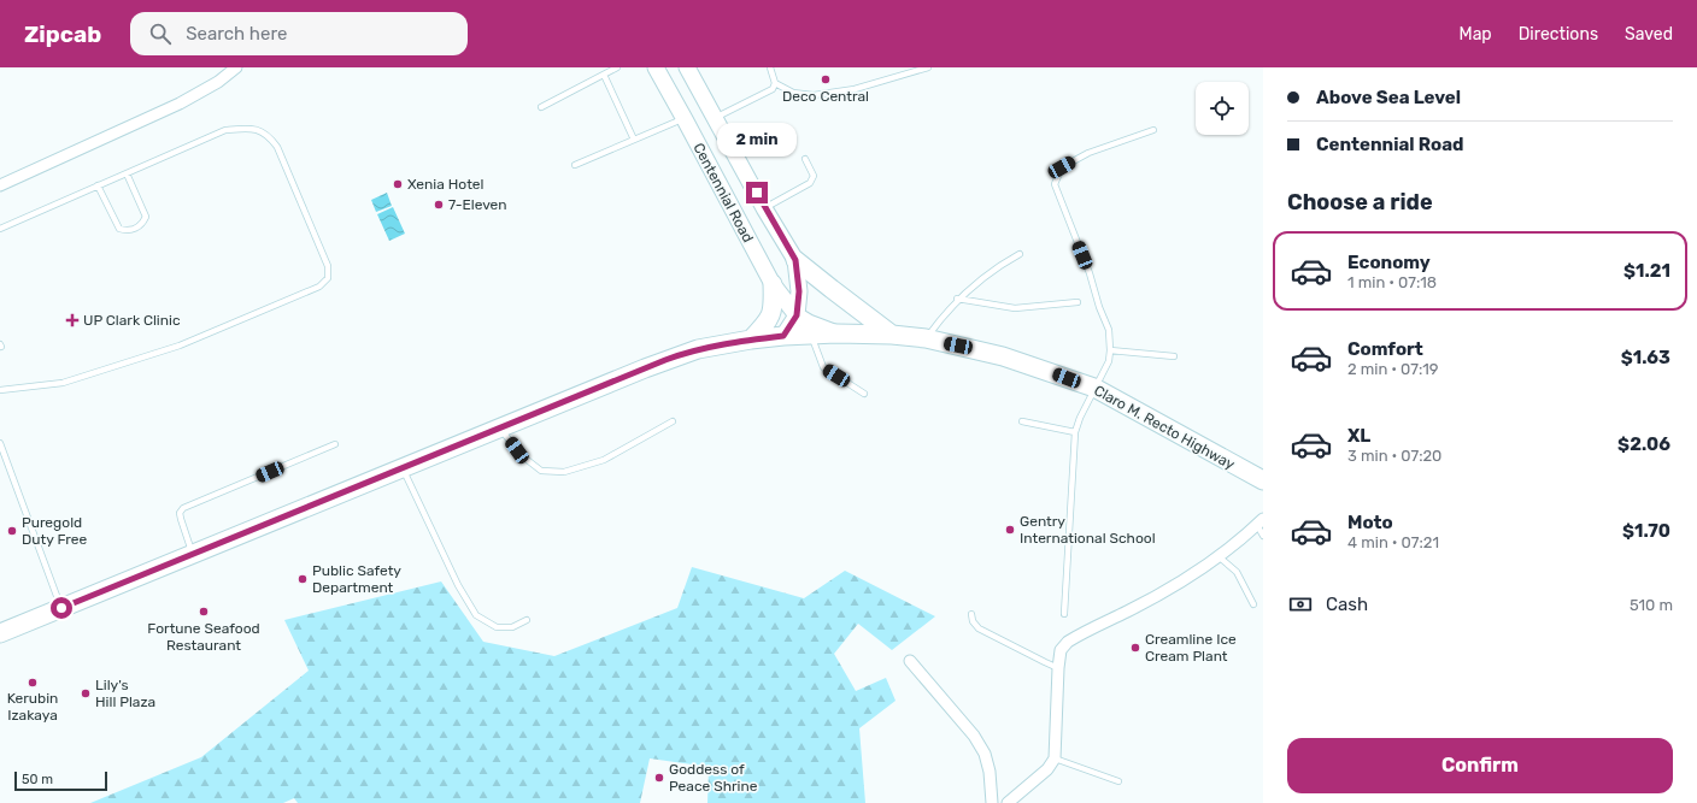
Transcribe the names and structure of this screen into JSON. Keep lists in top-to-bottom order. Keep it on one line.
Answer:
{"streets":{"main road":["Claro M. Recto Highway"],"street":["Centennial Road"]},"crossings":[["Centennial Road","Claro M. Recto Highway"]],"places":{"other":["Deco Central","Xenia Hotel","7-Eleven","Gentry International School","Puregold Duty Free","Public Safety Department","Fortune Seafood Restaurant","Creamline Ice Cream Plant","Kerubin Izakaya","Lily's Hill Plaza","Goddess of Peace Shrine"],"health":["UP Clark Clinic"]},"scale_bar":"50 m","page":{"header":"Zipcab","search":"Search here","nav":["Map","Directions","Saved"],"banner":["Above Sea Level","Centennial Road"],"bubble":"2 min","heading":"Choose a ride","list":[{"name":"Economy","note":"1 min · 07:18","value":"$1.21"},{"name":"Comfort","note":"2 min · 07:19","value":"$1.63"},{"name":"XL","note":"3 min · 07:20","value":"$2.06"},{"name":"Moto","note":"4 min · 07:21","value":"$1.70"}],"pay":["Cash","510 m"],"buttons":"Confirm","scale":"50 m"}}
